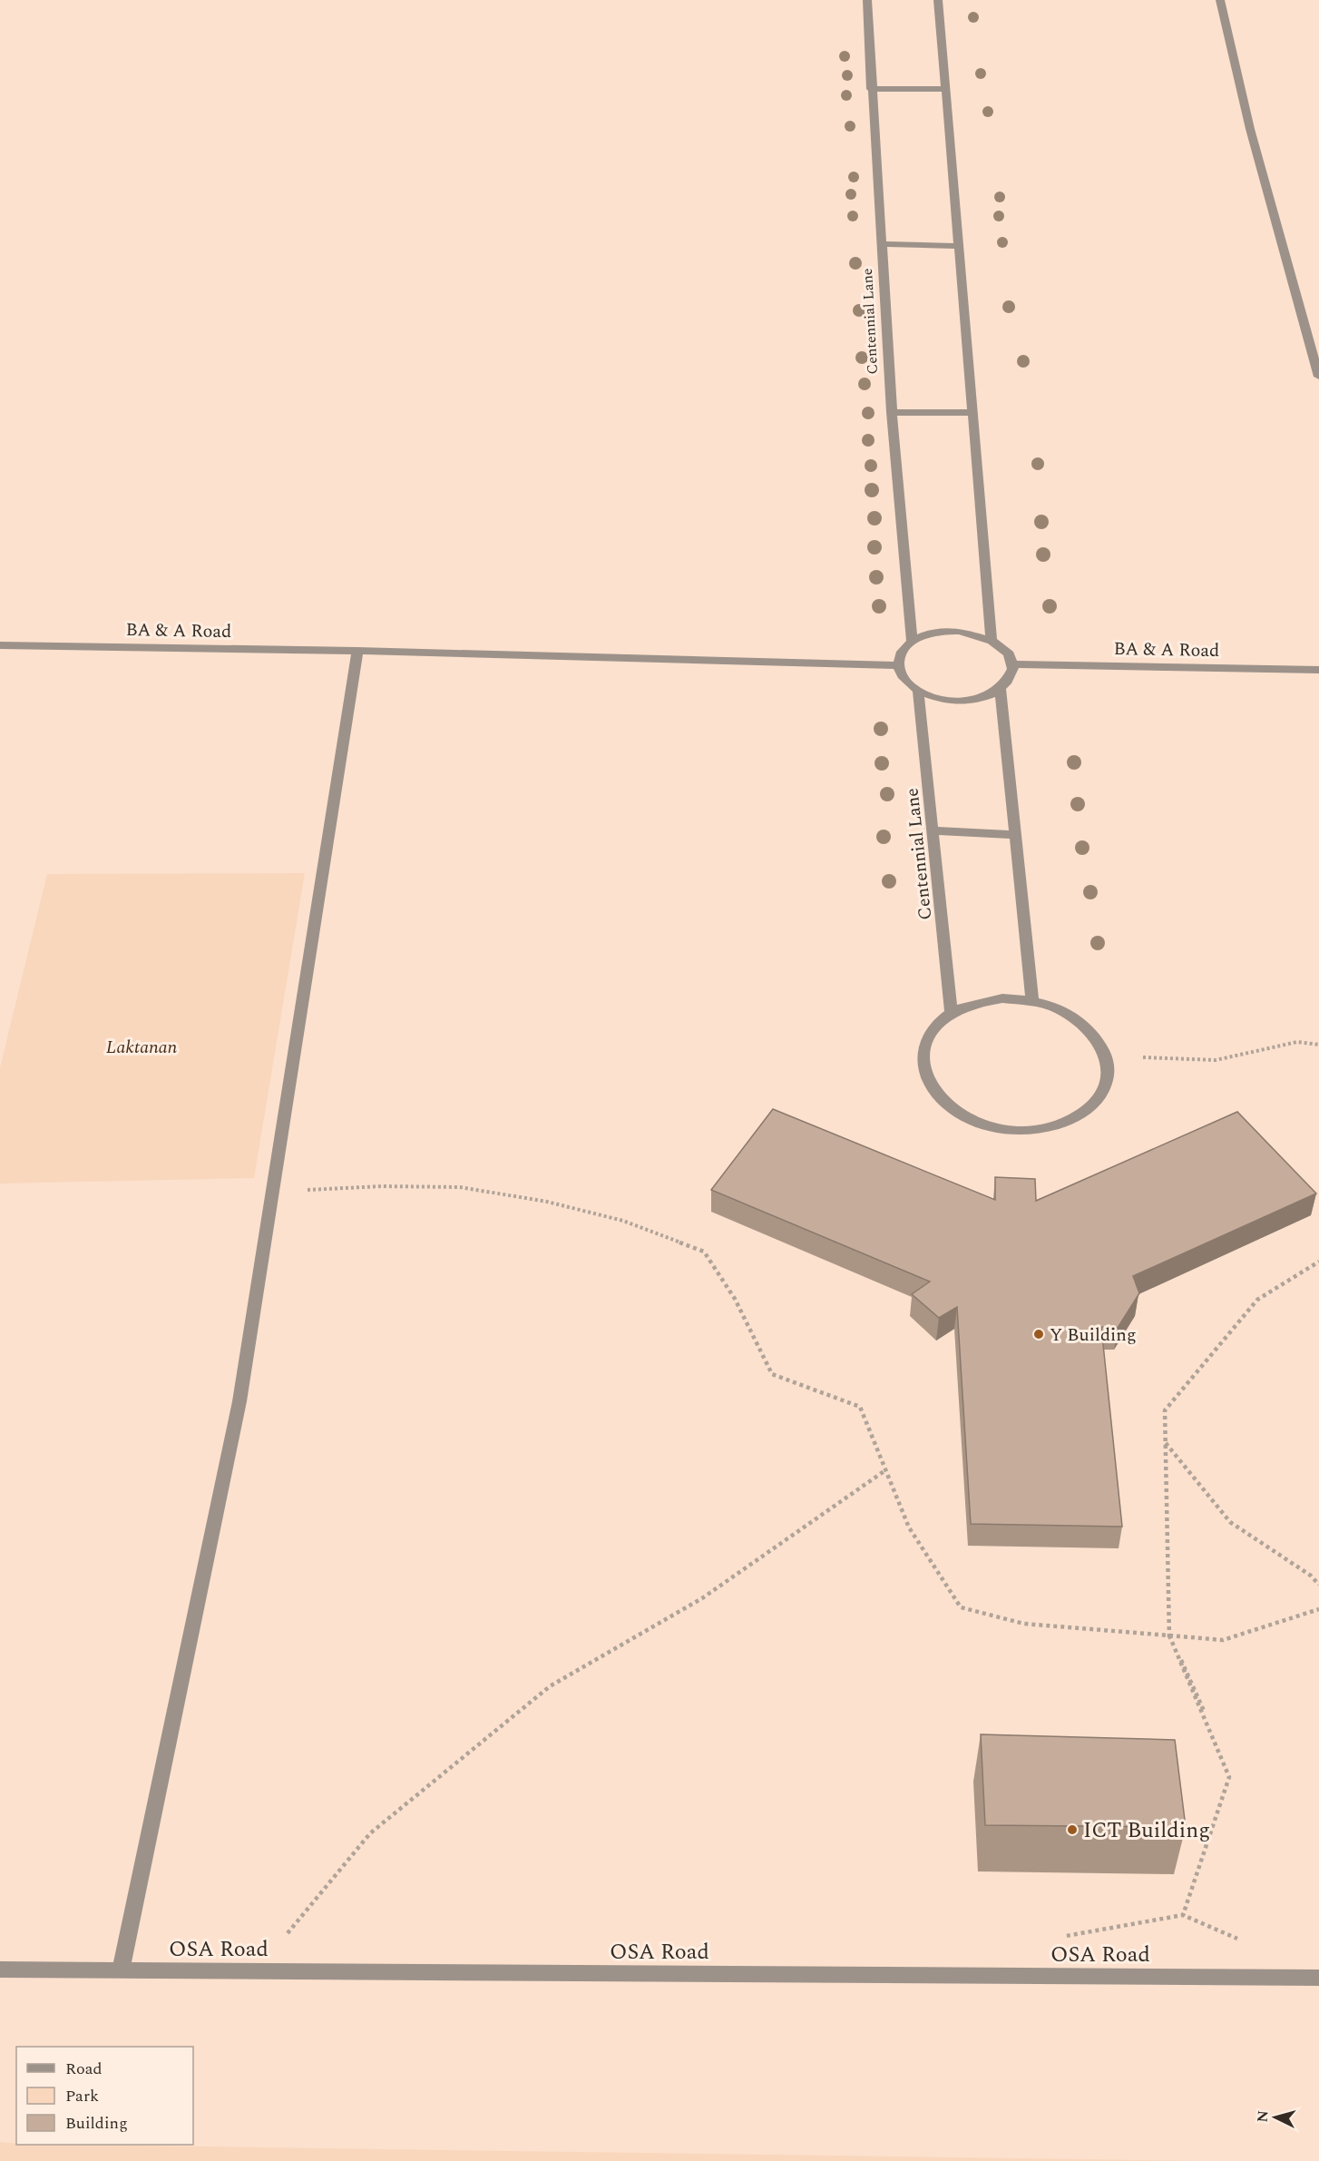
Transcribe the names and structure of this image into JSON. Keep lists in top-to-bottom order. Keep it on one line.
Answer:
{"streets":{"street":["Centennial Lane","BA & A Road","OSA Road"]},"crossings":[["Centennial Lane","BA & A Road"]],"parks":["Laktanan"],"places":["Y Building","ICT Building"],"legend":["Road","Park","Building"],"north":"left"}
